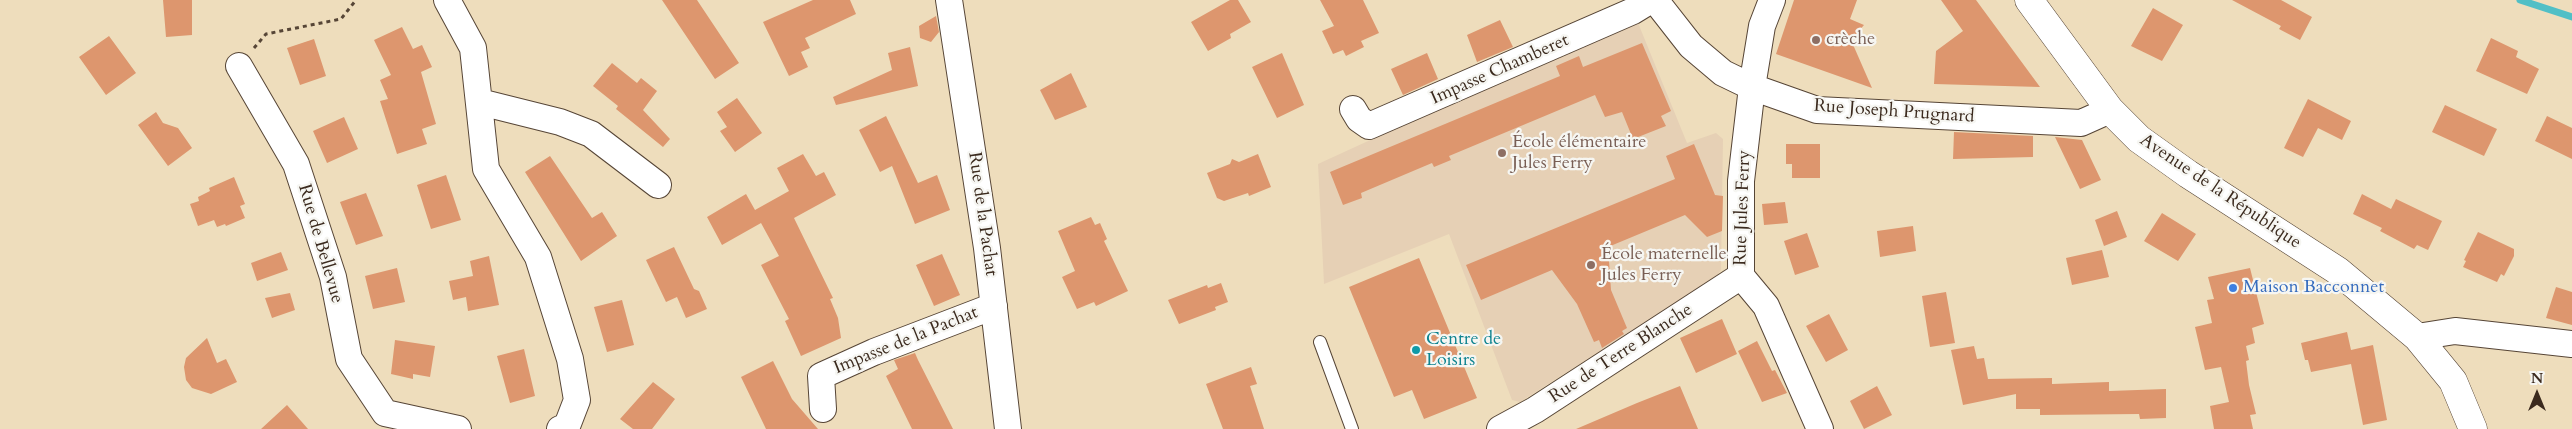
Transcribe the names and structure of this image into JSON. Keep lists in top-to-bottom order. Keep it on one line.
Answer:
{"streets":{"street":["Impasse Chamberet","Rue Joseph Prugnard","Avenue de la République","Rue Jules Ferry","Rue de la Pachat","Rue de Bellevue","Impasse de la Pachat","Rue de Terre Blanche"]},"crossings":[["Impasse Chamberet","Rue Joseph Prugnard"],["Rue Joseph Prugnard","Avenue de la République"],["Rue Joseph Prugnard","Rue Jules Ferry"],["Rue Jules Ferry","Rue de Terre Blanche"],["Rue de la Pachat","Impasse de la Pachat"]],"places":["crèche","École élémentaire Jules Ferry","École maternelle Jules Ferry","Maison Bacconnet","Centre de Loisirs"],"north":"top"}
